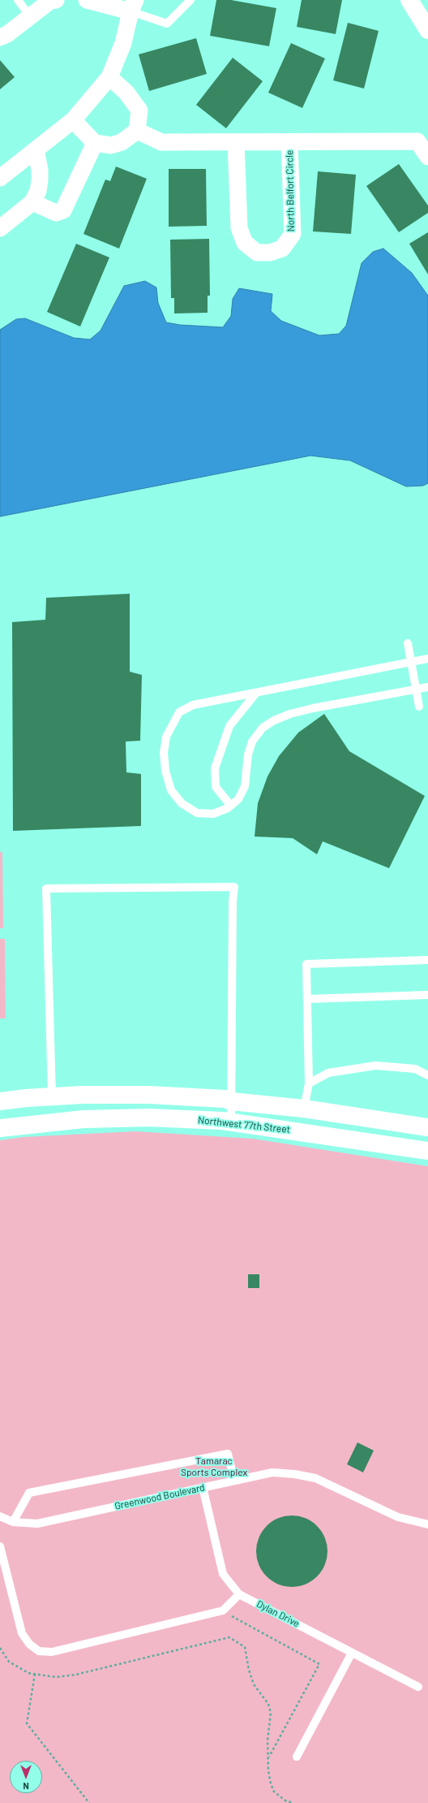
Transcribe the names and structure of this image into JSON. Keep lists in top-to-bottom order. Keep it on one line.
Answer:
{"streets":{"street":["North Belfort Circle","Northwest 77th Street"],"lane":["Greenwood Boulevard","Dylan Drive"]},"crossings":[["Greenwood Boulevard","Dylan Drive"]],"parks":["Tamarac Sports Complex"],"north":"bottom"}
